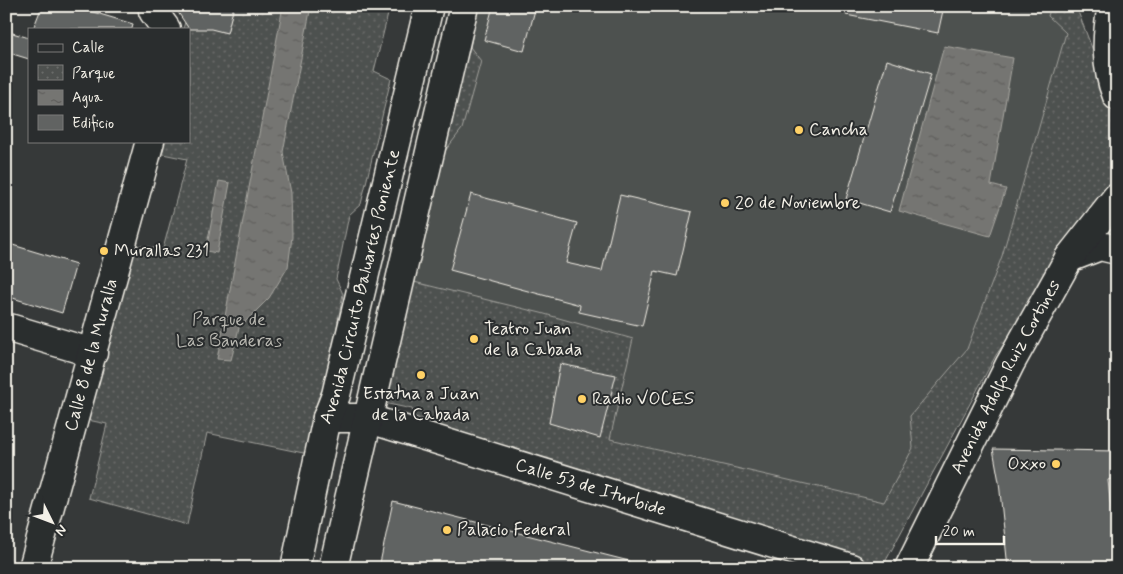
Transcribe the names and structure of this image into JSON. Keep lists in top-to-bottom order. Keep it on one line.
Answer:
{"streets":{"main road":["Avenida Circuito Baluartes Poniente","Calle 8 de la Muralla","Avenida Adolfo Ruiz Cortines","Calle 53 de Iturbide"]},"crossings":[["Avenida Circuito Baluartes Poniente","Calle 53 de Iturbide"]],"parks":["Parque de Las Banderas"],"places":["Cancha","20 de Noviembre","Murallas 231","Teatro Juan de la Cabada","Estatua a Juan de la Cabada","Radio VOCES","Oxxo","Palacio Federal"],"legend":["Calle","Parque","Agua","Edificio"],"scale_bar":"20 m","north":"bottom right"}
